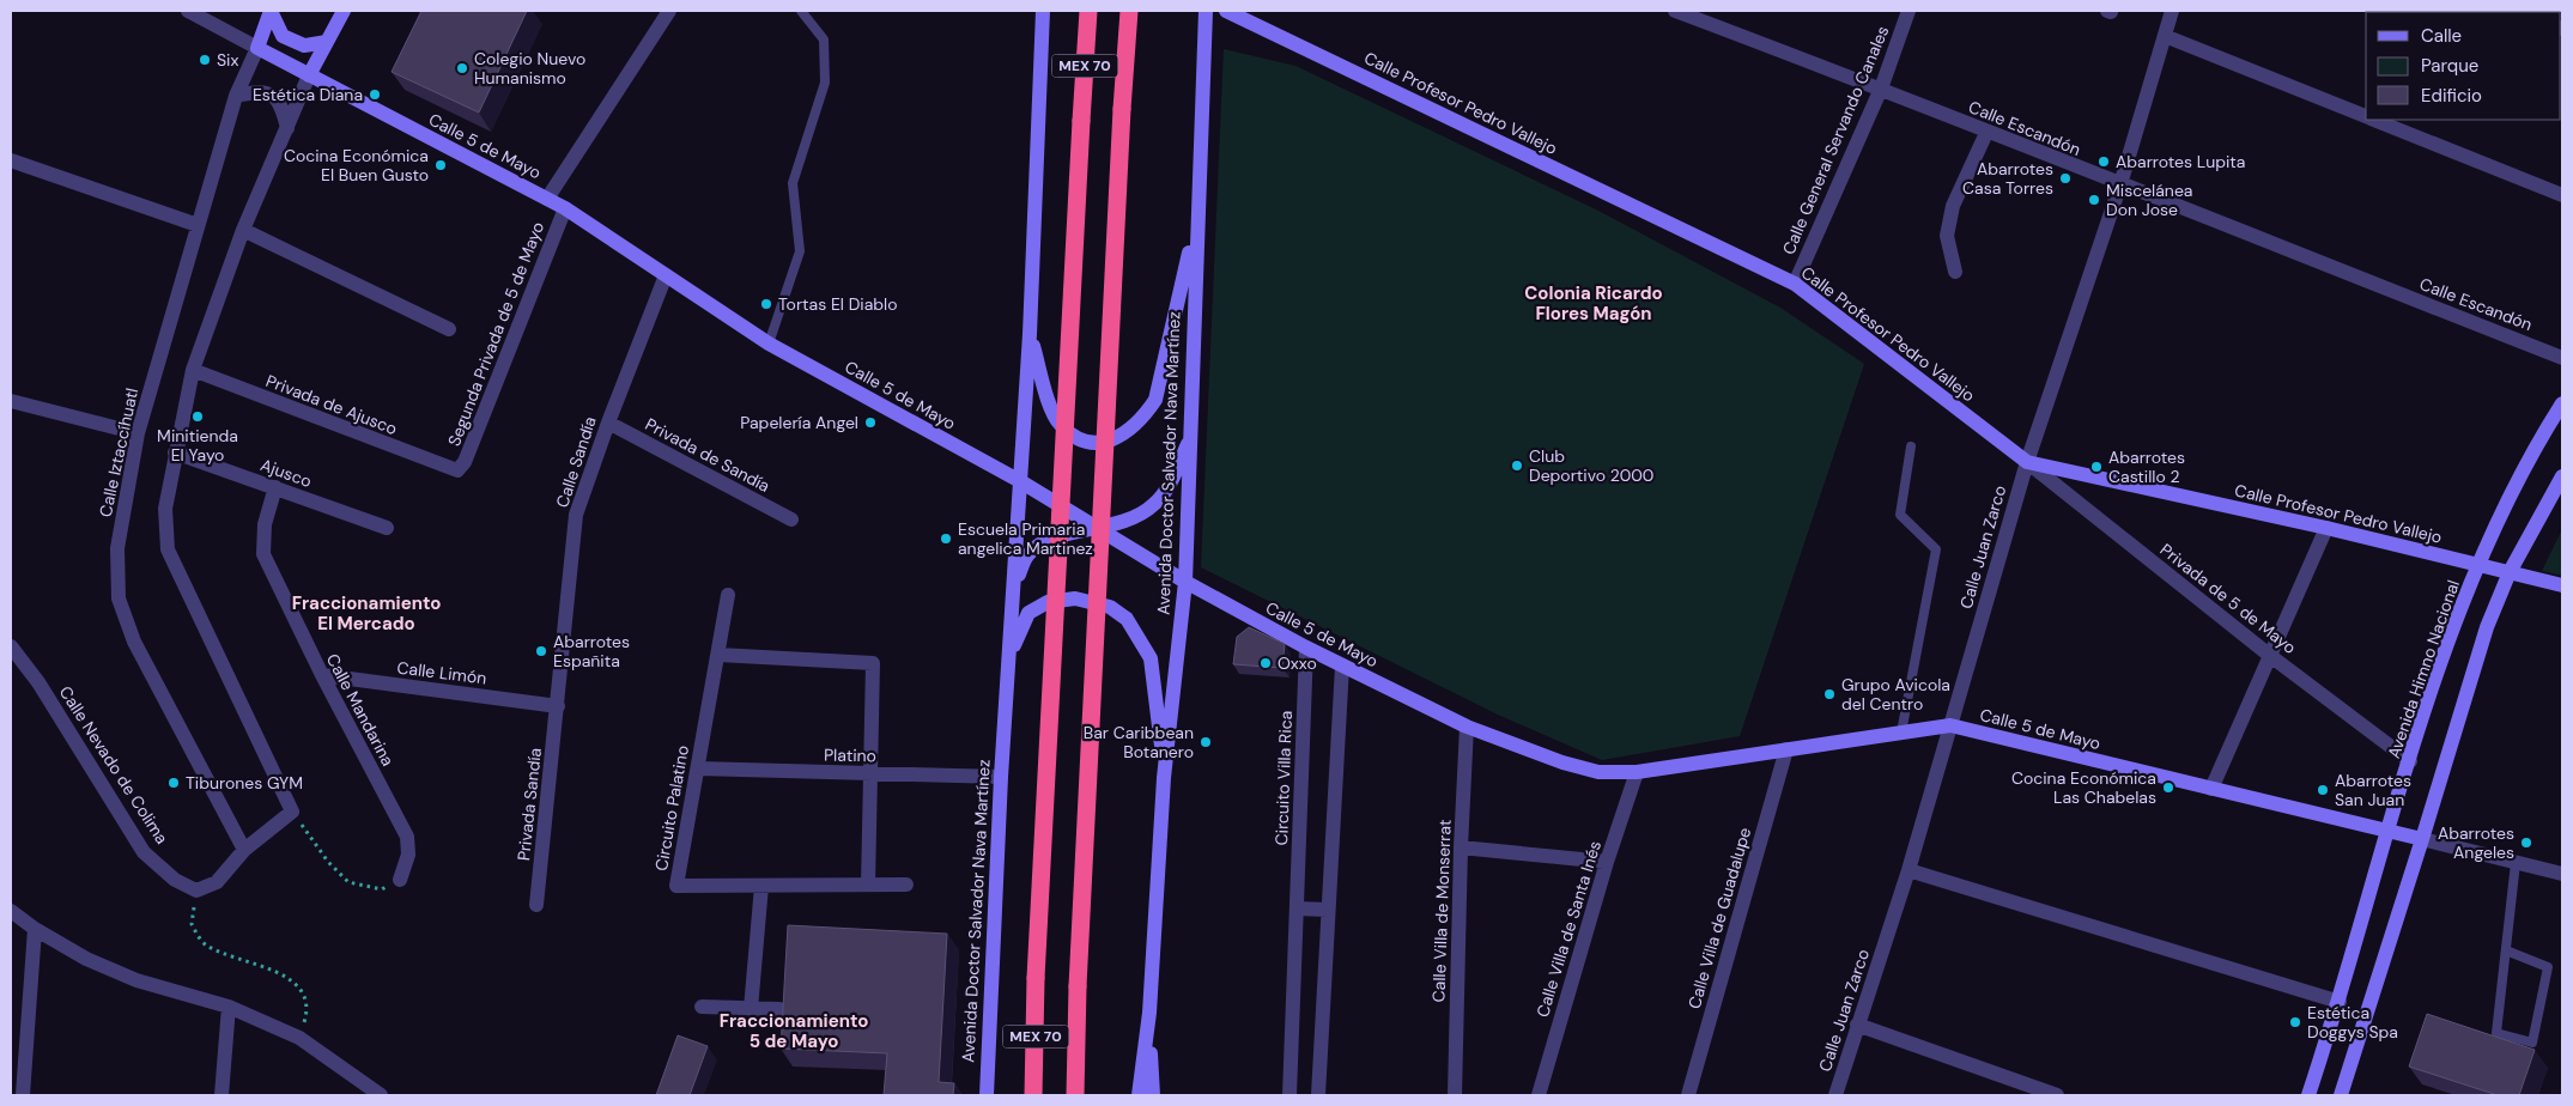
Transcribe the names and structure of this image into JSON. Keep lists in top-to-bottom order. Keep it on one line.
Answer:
{"streets":{"highway":["MEX 70"],"main road":["Calle Profesor Pedro Vallejo","Calle 5 de Mayo","Avenida Doctor Salvador Nava Martínez","Avenida Himno Nacional"],"street":["Calle Escandón","Calle General Servando Canales","Segunda Privada de 5 de Mayo","Privada de Ajusco","Calle Iztaccíhuatl","Privada de Sandía","Calle Sandía","Ajusco","Calle Juan Zarco","Privada de 5 de Mayo","Calle Limón","Calle Mandarina","Platino","Calle Nevado de Colima","Circuito Villa Rica","Privada Sandía","Circuito Palatino","Calle Villa de Monserrat","Calle Villa de Guadalupe","Calle Villa de Santa Inés"]},"crossings":[["Calle Profesor Pedro Vallejo","Calle General Servando Canales"],["Calle Profesor Pedro Vallejo","Calle Juan Zarco"],["Calle Profesor Pedro Vallejo","Privada de 5 de Mayo"],["Calle Profesor Pedro Vallejo","Avenida Himno Nacional"],["Calle Escandón","Calle General Servando Canales"],["Calle Escandón","Calle Juan Zarco"],["Calle 5 de Mayo","Segunda Privada de 5 de Mayo"],["Calle 5 de Mayo","Calle Iztaccíhuatl"],["Calle 5 de Mayo","Calle Sandía"],["Calle 5 de Mayo","Avenida Doctor Salvador Nava Martínez"],["Calle 5 de Mayo","Calle Juan Zarco"],["Calle 5 de Mayo","Avenida Himno Nacional"],["Calle 5 de Mayo","Circuito Villa Rica"],["Calle 5 de Mayo","Calle Villa de Monserrat"],["Calle 5 de Mayo","Calle Villa de Guadalupe"],["Calle 5 de Mayo","Calle Villa de Santa Inés"],["Segunda Privada de 5 de Mayo","Privada de Ajusco"],["Privada de Sandía","Calle Sandía"],["Calle Sandía","Calle Limón"],["Calle Sandía","Privada Sandía"],["Avenida Doctor Salvador Nava Martínez","Platino"],["Ajusco","Calle Mandarina"],["Calle Juan Zarco","Privada de 5 de Mayo"],["Privada de 5 de Mayo","Avenida Himno Nacional"],["Calle Limón","Calle Mandarina"],["Calle Limón","Privada Sandía"],["Platino","Circuito Palatino"]],"districts":["Colonia Ricardo Flores Magón","Fraccionamiento El Mercado","Fraccionamiento 5 de Mayo"],"places":["Six","Colegio Nuevo Humanismo","Estética Diana","Abarrotes Lupita","Cocina Económica El Buen Gusto","Abarrotes Casa Torres","Miscelánea Don Jose","Tortas El Diablo","Minitienda El Yayo","Papelería Angel","Club Deportivo 2000","Abarrotes Castillo 2","Escuela Primaria angelica Martinez","Abarrotes Españita","Oxxo","Grupo Avicola del Centro","Bar Caribbean Botanero","Tiburones GYM","Cocina Económica Las Chabelas","Abarrotes San Juan","Abarrotes Angeles","Estética Doggys Spa"],"legend":["Calle","Parque","Edificio"]}
